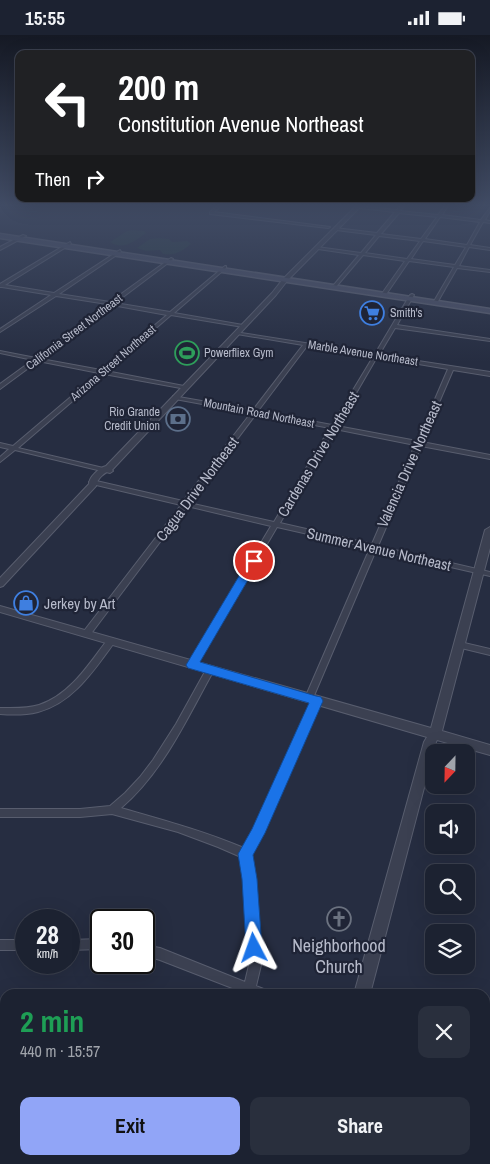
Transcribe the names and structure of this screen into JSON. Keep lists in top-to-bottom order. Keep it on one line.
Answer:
{"streets":{"street":["California Street Northeast","Marble Avenue Northeast","Arizona Street Northeast","Mountain Road Northeast","Cardenas Drive Northeast","Valencia Drive Northeast","Cagua Drive Northeast","Summer Avenue Northeast"]},"crossings":[["California Street Northeast","Mountain Road Northeast"],["Marble Avenue Northeast","Cardenas Drive Northeast"],["Marble Avenue Northeast","Valencia Drive Northeast"],["Marble Avenue Northeast","Cagua Drive Northeast"],["Arizona Street Northeast","Mountain Road Northeast"],["Mountain Road Northeast","Cardenas Drive Northeast"],["Mountain Road Northeast","Valencia Drive Northeast"],["Mountain Road Northeast","Cagua Drive Northeast"],["Cardenas Drive Northeast","Summer Avenue Northeast"],["Valencia Drive Northeast","Summer Avenue Northeast"],["Cagua Drive Northeast","Summer Avenue Northeast"]],"places":{"supermarket":["Smith's"],"sports":["Powerfliex Gym"],"bank":["Rio Grande Credit Union"],"shop":["Jerkey by Art"],"church":["Neighborhood Church"]},"north":"bottom","page":{"status":"15:55","turn":["200 m","Constitution Avenue Northeast"],"then":"Then","speed":"28 km/h","limit":"30","heading":["2 min","440 m · 15:57"],"buttons":["Exit","Share"]}}
